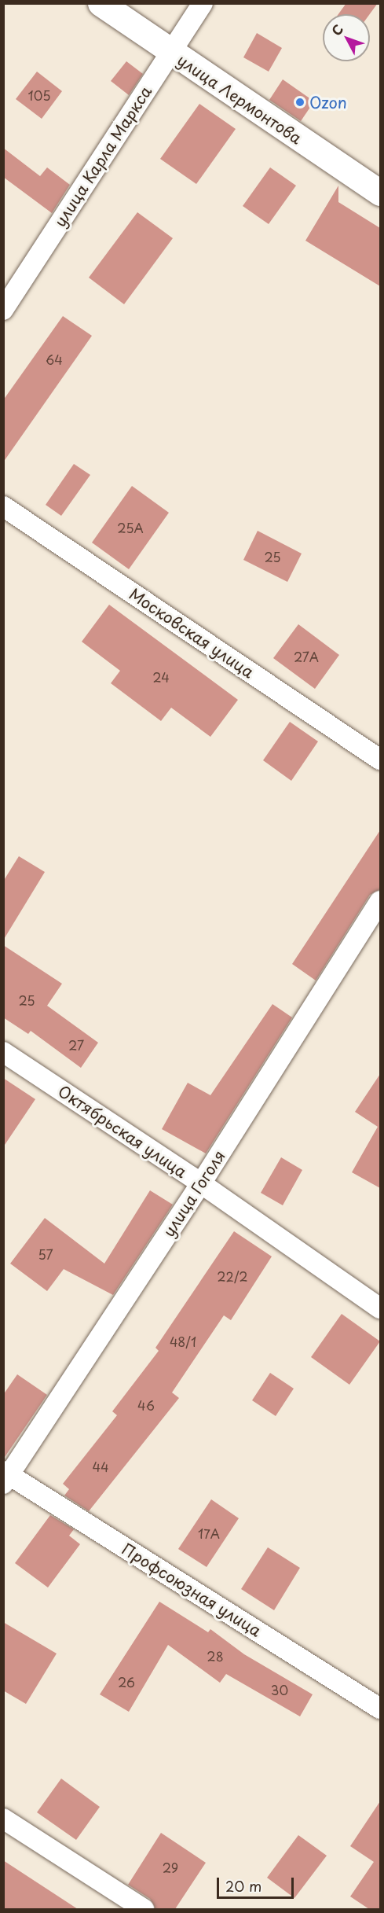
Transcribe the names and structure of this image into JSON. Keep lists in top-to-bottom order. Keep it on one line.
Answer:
{"streets":{"street":["улица Лермонтова","улица Карла Маркса","Московская улица","Октябрьская улица","улица Гоголя","Профсоюзная улица"]},"crossings":[["улица Лермонтова","улица Карла Маркса"],["Октябрьская улица","улица Гоголя"],["улица Гоголя","Профсоюзная улица"]],"places":["Ozon"],"house_numbers":["105","64","25А","25","27А","24","25","27","57","22/2","48/1","46","44","17А","28","26","30","29"],"scale_bar":"20 m","north":"top left"}
